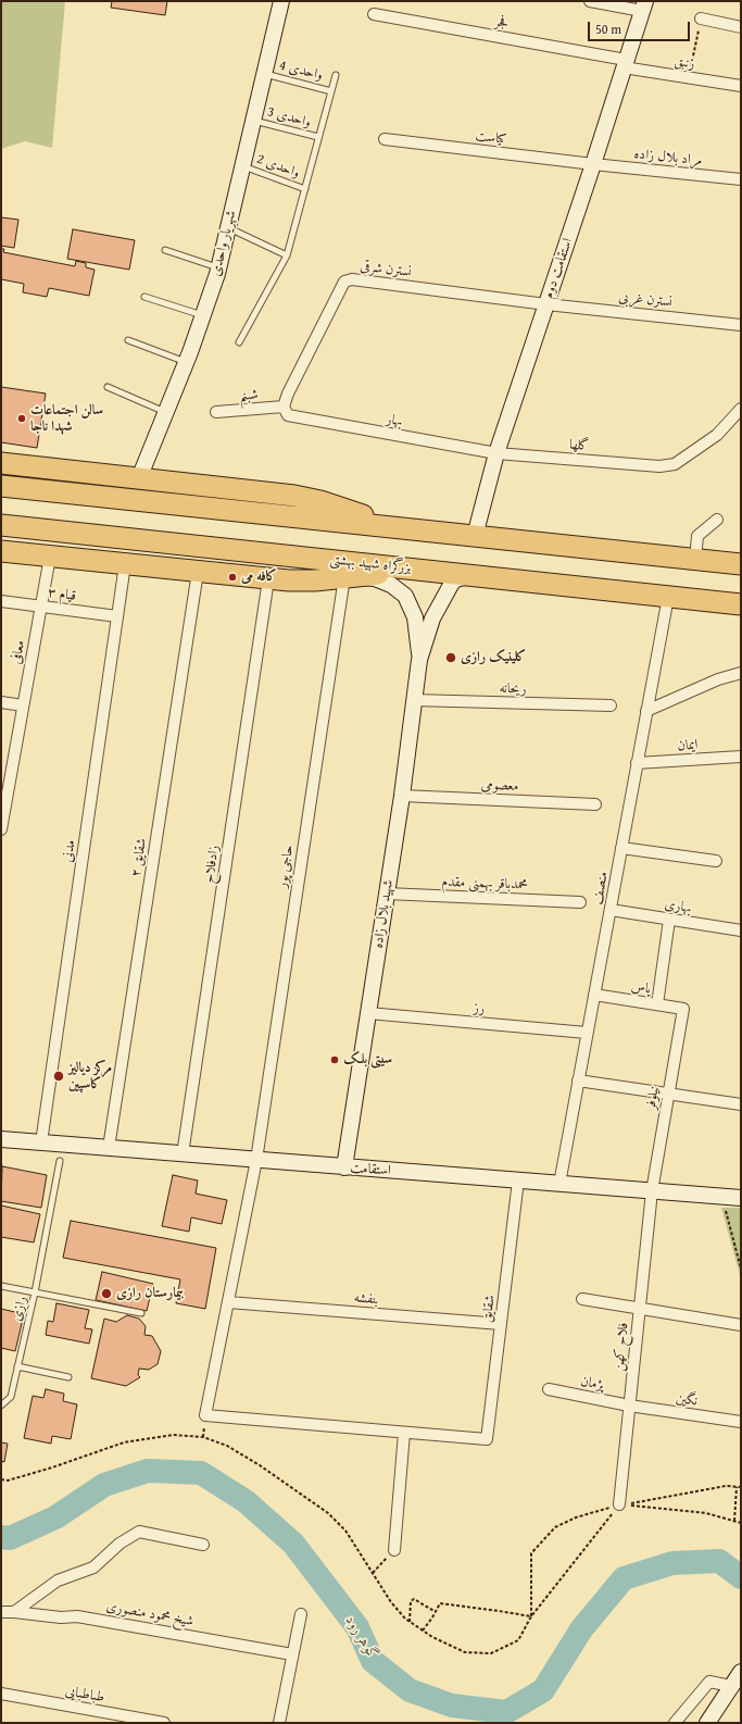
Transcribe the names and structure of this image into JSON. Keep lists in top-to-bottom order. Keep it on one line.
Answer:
{"streets":{"highway":["بزرگراه شهید بهشتی"],"main road":["شهریار واحدی","استقامت دوم","شهید بلال زاده","استقامت"],"street":["فجر","زنبق","کیاست","مراد بلال زاده","نسترن شرقی","نسترن غربی","شبنم","بهار","گلها","قیام ۳","معافی","ریحانه","ایمان","معصومی","مدنی","شقایق ۲","زادفلاح","حاجی پور","محمدباقر بهمنی مقدم","منصف","بهاری","یاس","رز","نیلوفر","بنفشه","شقایق","فلاح کهن","پژمان","نگین","شیخ محمود منصوری","طباطبایی"],"lane":["واحدی 4","واحدی 3","واحدی 2","رازی"]},"crossings":[["فجر","زنبق"],["فجر","استقامت دوم"],["زنبق","استقامت دوم"],["واحدی 4","شهریار واحدی"],["واحدی 3","شهریار واحدی"],["کیاست","مراد بلال زاده"],["کیاست","استقامت دوم"],["مراد بلال زاده","استقامت دوم"],["واحدی 2","شهریار واحدی"],["استقامت دوم","نسترن شرقی"],["استقامت دوم","نسترن غربی"],["استقامت دوم","بهار"],["استقامت دوم","گلها"],["نسترن شرقی","نسترن غربی"],["نسترن شرقی","شبنم"],["نسترن شرقی","بهار"],["شبنم","بهار"],["بهار","گلها"],["بزرگراه شهید بهشتی","منصف"],["بزرگراه شهید بهشتی","شهید بلال زاده"],["قیام ۳","معافی"],["قیام ۳","مدنی"],["ریحانه","شهید بلال زاده"],["ایمان","منصف"],["معصومی","شهید بلال زاده"],["مدنی","استقامت"],["شقایق ۲","استقامت"],["زادفلاح","استقامت"],["حاجی پور","شهید بلال زاده"],["حاجی پور","استقامت"],["محمدباقر بهمنی مقدم","شهید بلال زاده"],["منصف","بهاری"],["منصف","یاس"],["منصف","رز"],["منصف","استقامت"],["شهید بلال زاده","رز"],["شهید بلال زاده","استقامت"],["یاس","نیلوفر"],["نیلوفر","استقامت"],["نیلوفر","فلاح کهن"],["استقامت","شقایق"],["استقامت","فلاح کهن"],["بنفشه","شقایق"],["فلاح کهن","پژمان"],["فلاح کهن","نگین"],["پژمان","نگین"]],"water":["گوهر رود"],"places":["سالن اجتماعات شهدا ناجا","کافه می","کلینیک رازی","سیتی بلک","مرکز دیالیز کاسپین","بیمارستان رازی"],"scale_bar":"50 m"}
